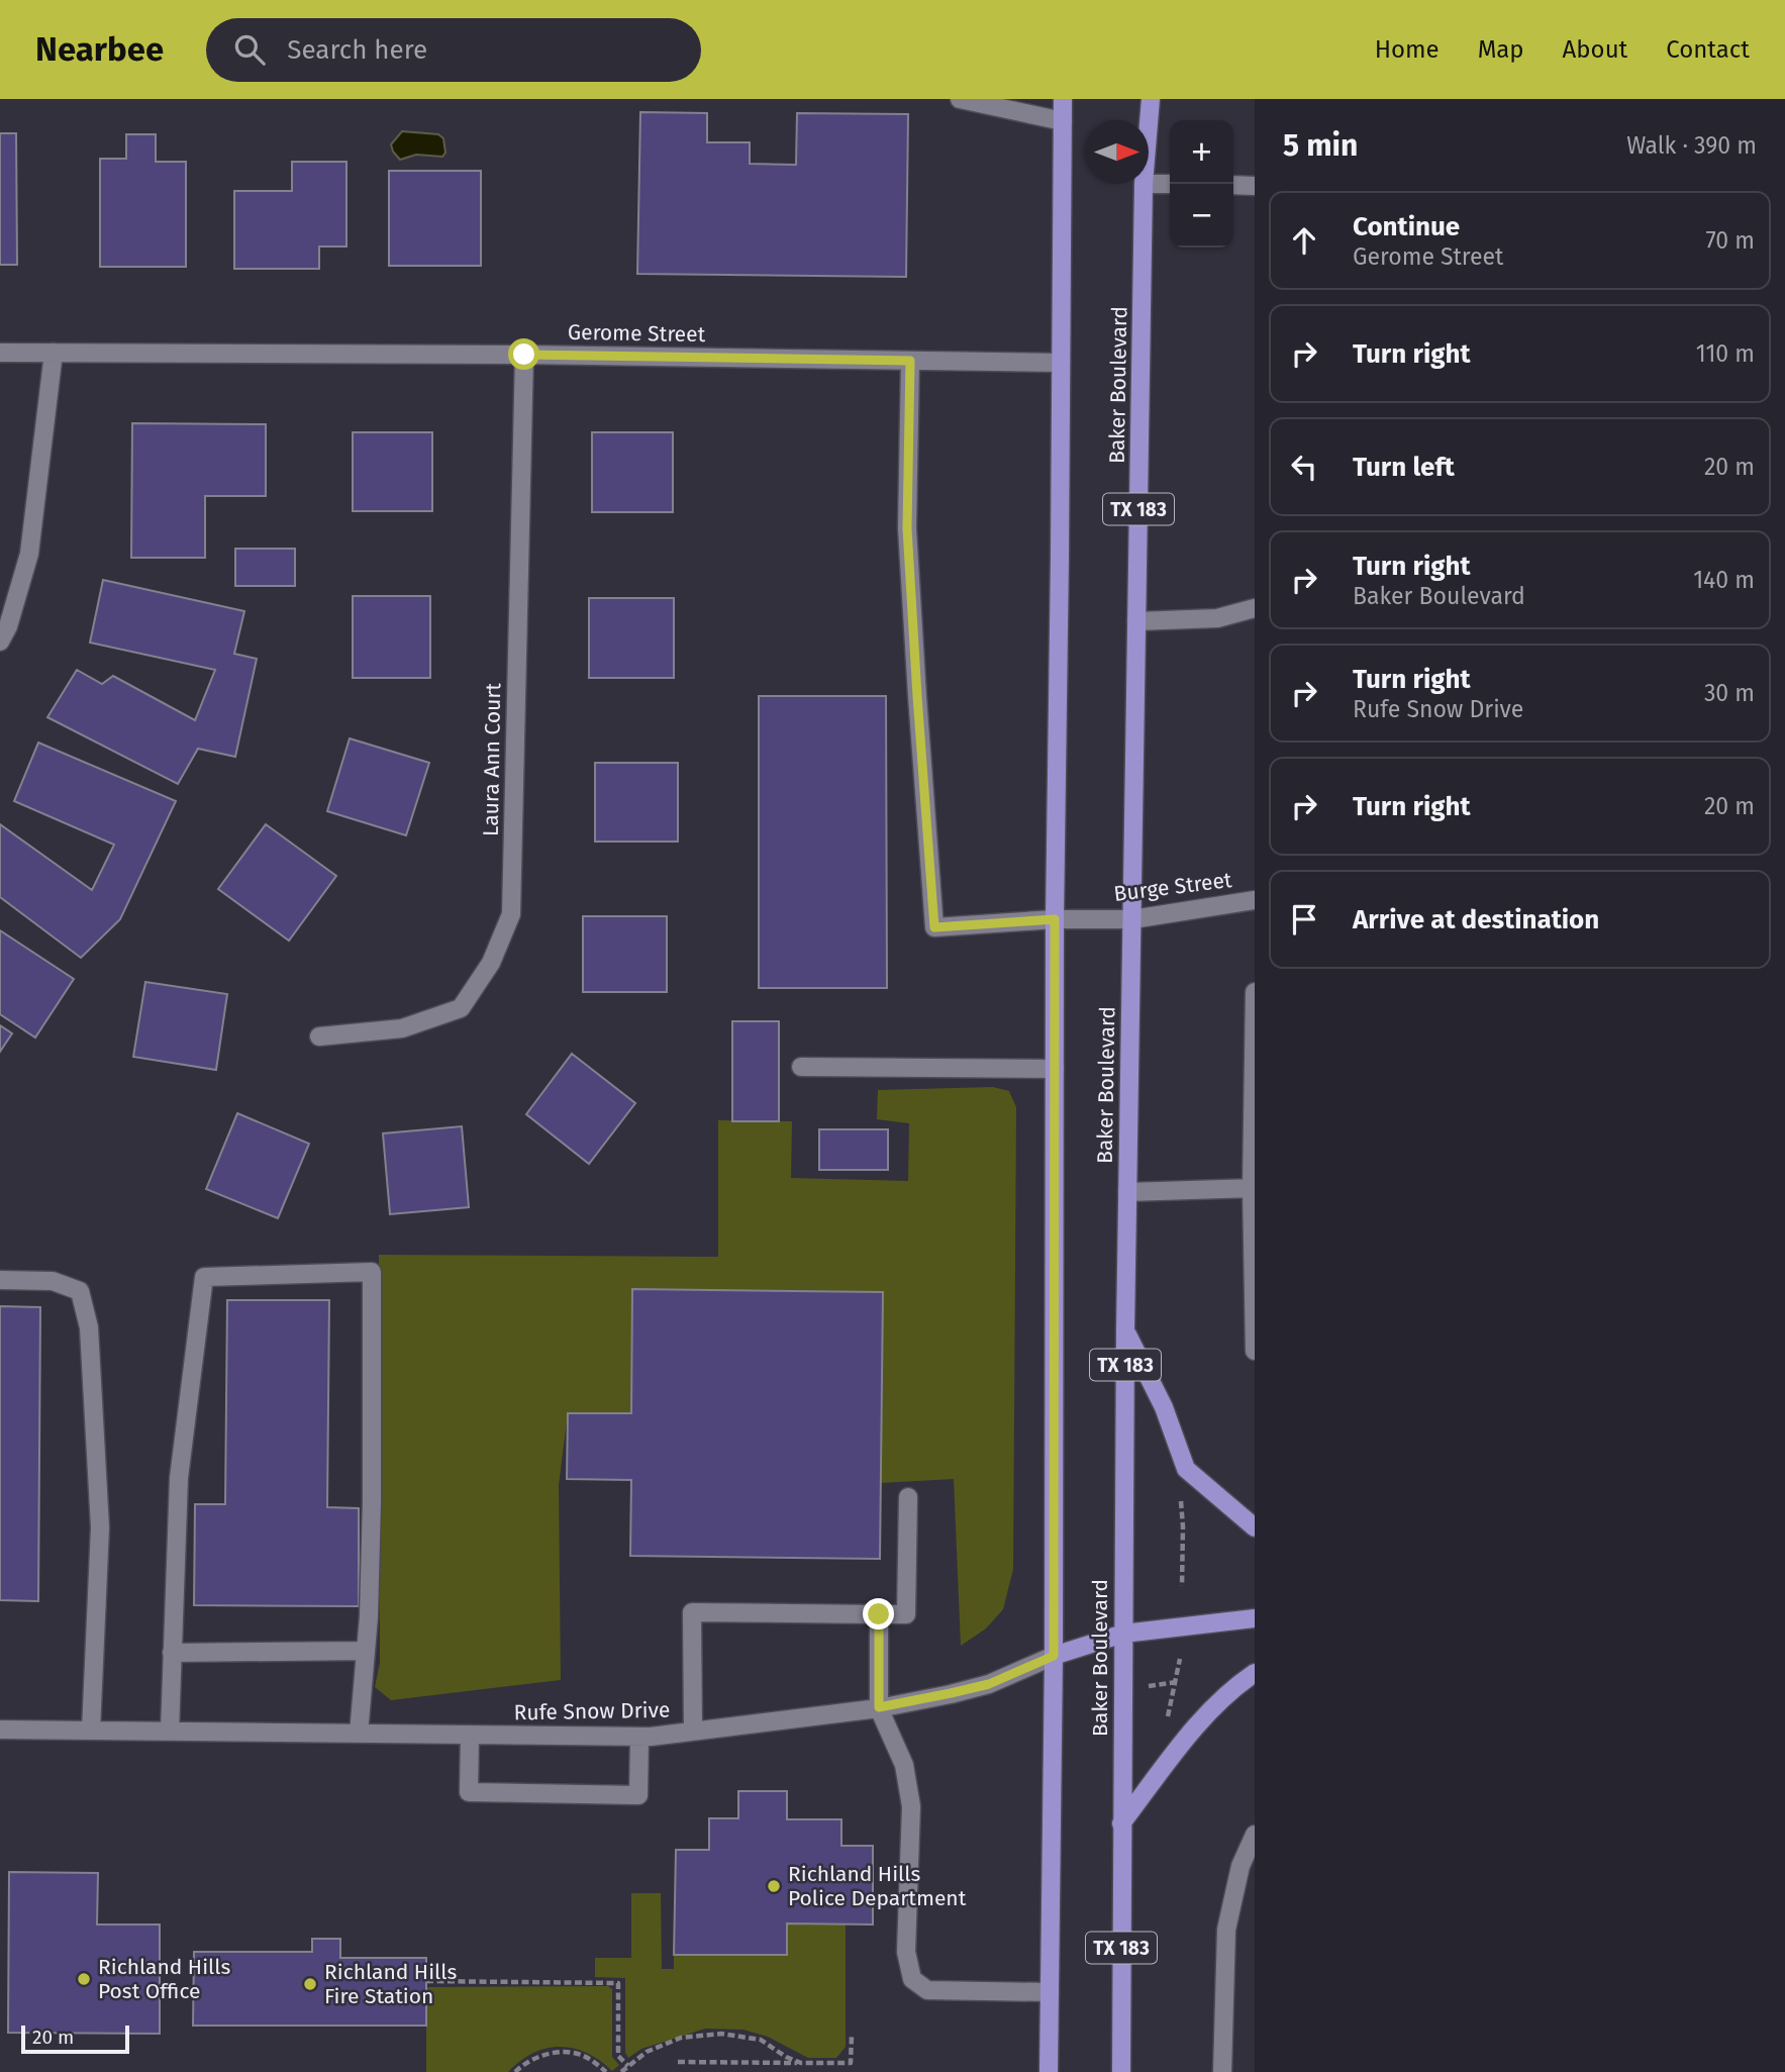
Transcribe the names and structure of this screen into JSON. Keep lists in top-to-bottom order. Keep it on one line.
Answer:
{"streets":{"main road":["Baker Boulevard","TX 183","Rufe Snow Drive"],"street":["Gerome Street","Laura Ann Court","Burge Street"]},"crossings":[["Gerome Street","Laura Ann Court"],["Gerome Street","Burge Street"],["Baker Boulevard","Burge Street"],["Baker Boulevard","Rufe Snow Drive"]],"places":["Richland Hills Police Department","Richland Hills Post Office","Richland Hills Fire Station"],"scale_bar":"20 m","north":"right","page":{"header":"Nearbee","search":"Search here","nav":["Home","Map","About","Contact"],"heading":["5 min","Walk · 390 m"],"map_buttons":["+","−"],"list":[["Continue","Gerome Street","70 m"],["Turn right","110 m"],["Turn left","20 m"],["Turn right","Baker Boulevard","140 m"],["Turn right","Rufe Snow Drive","30 m"],["Turn right","20 m"],"Arrive at destination"],"scale":"20 m"}}
